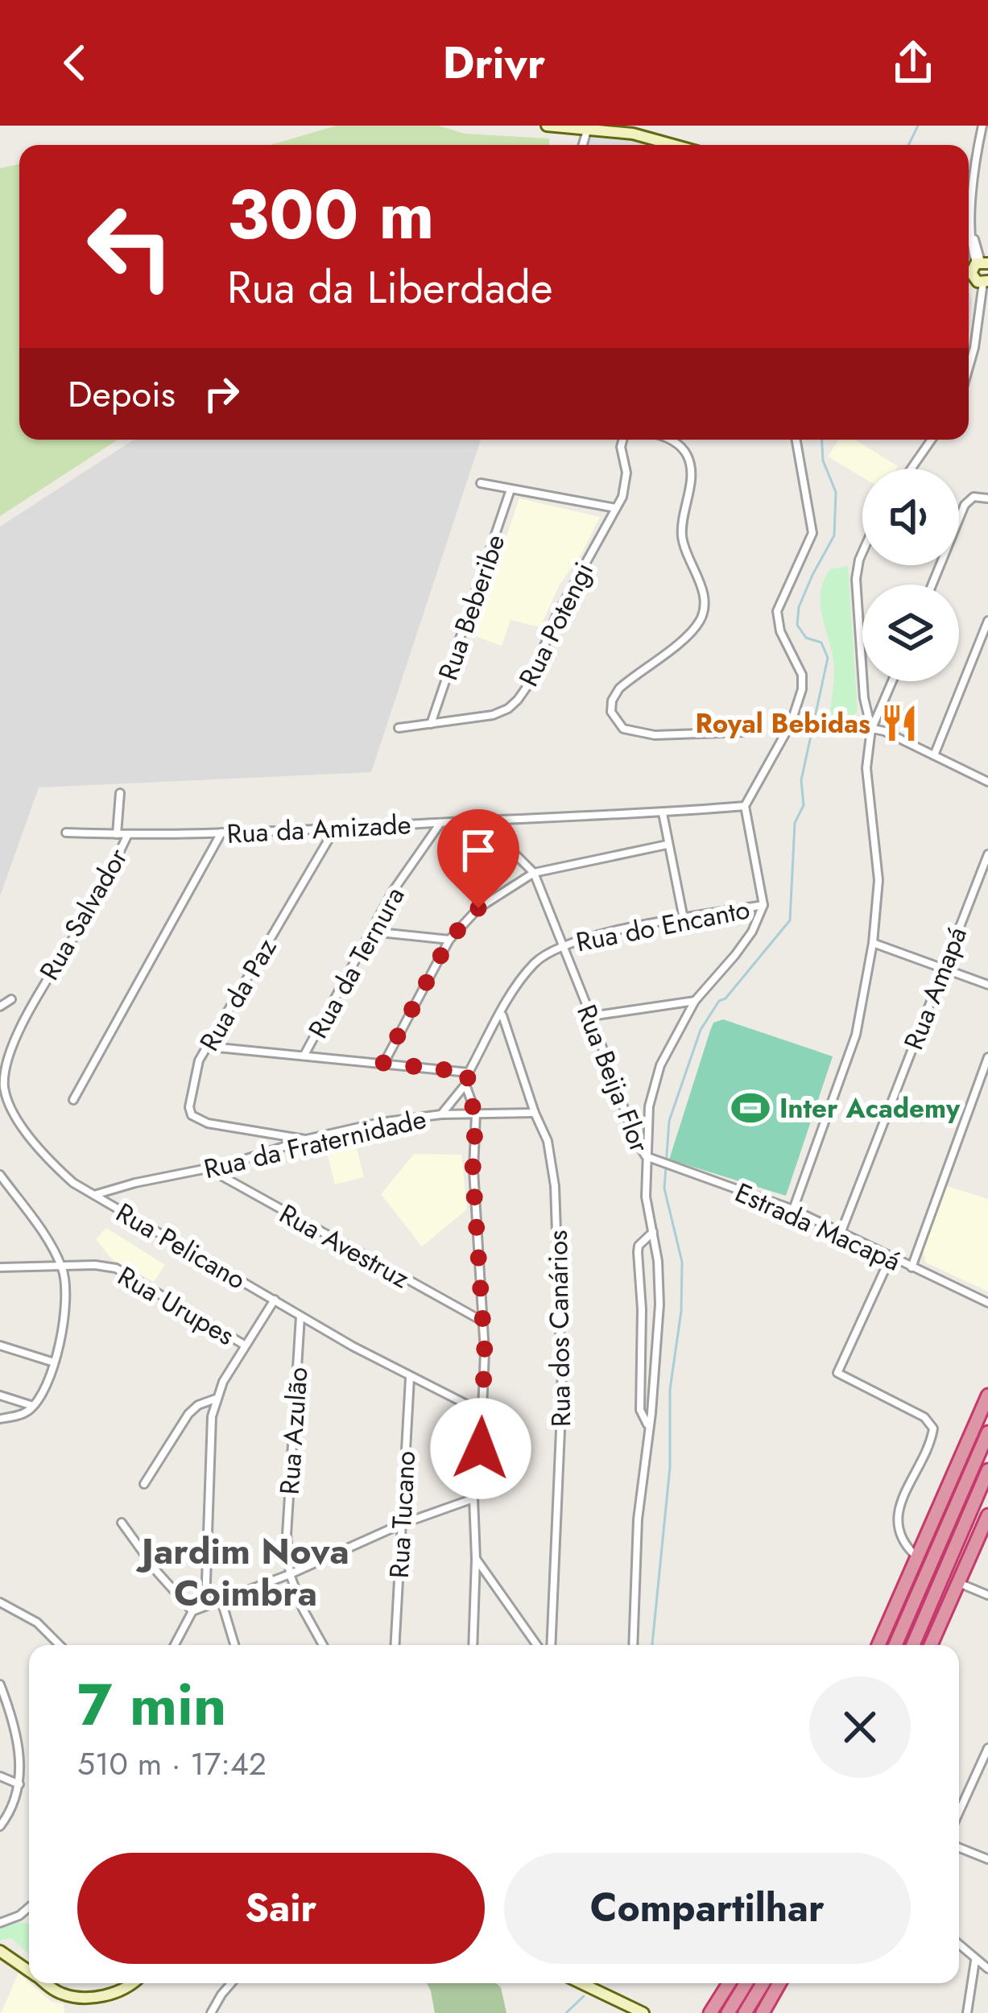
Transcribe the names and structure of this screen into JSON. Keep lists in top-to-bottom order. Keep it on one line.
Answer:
{"streets":{"street":["Rua Beberibe","Rua Potengi","Rua da Amizade","Rua Salvador","Rua do Encanto","Rua da Ternura","Rua Amapá","Rua da Paz","Rua Beija Flor","Rua da Fraternidade","Estrada Macapá","Rua Pelicano","Rua Avestruz","Rua Urupes","Rua dos Canários","Rua Azulão","Rua Tucano"]},"crossings":[["Rua Beberibe","Rua Potengi"],["Rua da Amizade","Rua Salvador"],["Rua da Amizade","Rua da Ternura"],["Rua da Amizade","Rua da Paz"],["Rua da Amizade","Rua Beija Flor"],["Rua Salvador","Rua Pelicano"],["Rua do Encanto","Rua Beija Flor"],["Rua do Encanto","Rua da Fraternidade"],["Rua Amapá","Estrada Macapá"],["Rua da Paz","Rua da Fraternidade"],["Rua Beija Flor","Rua da Fraternidade"],["Rua Beija Flor","Estrada Macapá"],["Rua da Fraternidade","Rua Pelicano"],["Rua da Fraternidade","Rua Avestruz"],["Rua da Fraternidade","Rua dos Canários"],["Rua Pelicano","Rua Azulão"],["Rua Pelicano","Rua Tucano"]],"districts":["Jardim Nova Coimbra"],"places":{"restaurant":["Royal Bebidas"],"sports":["Inter Academy"]},"page":{"header":"Drivr","turn":["300 m","Rua da Liberdade"],"then":"Depois","heading":["7 min","510 m · 17:42"],"buttons":["Sair","Compartilhar"]}}
